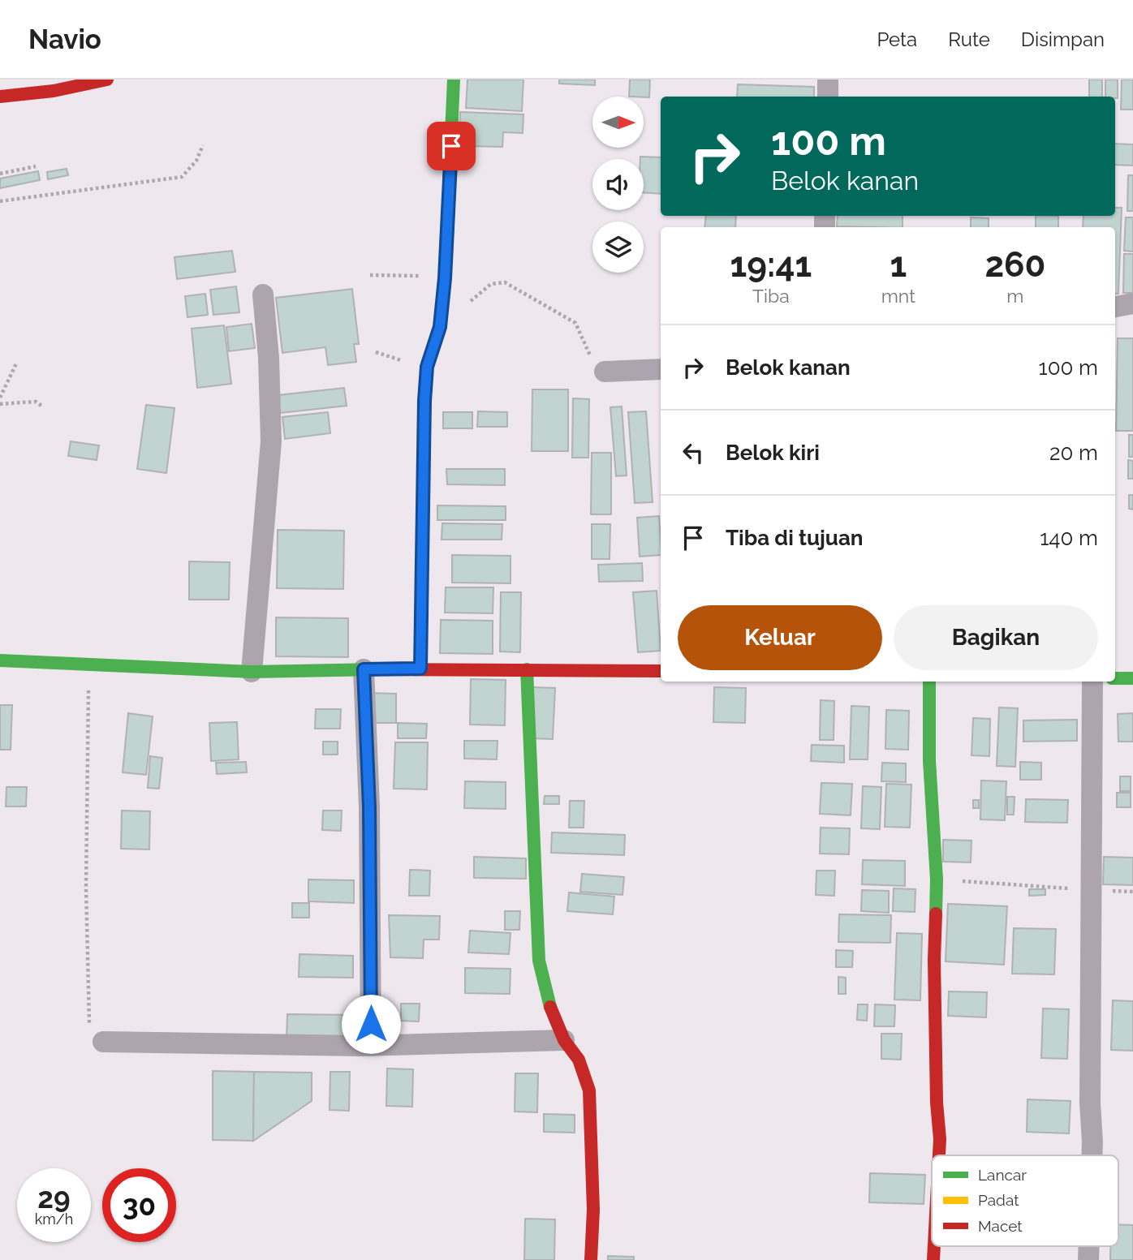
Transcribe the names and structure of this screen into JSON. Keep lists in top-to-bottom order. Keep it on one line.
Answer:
{"legend":["Lancar","Padat","Macet"],"north":"right","page":{"header":"Navio","nav":["Peta","Rute","Disimpan"],"turn":["100 m","Belok kanan"],"eta":["19:41","Tiba","1","mnt","260","m"],"list":[{"name":"Belok kanan","value":"100 m"},{"name":"Belok kiri","value":"20 m"},{"name":"Tiba di tujuan","value":"140 m"}],"buttons":["Keluar","Bagikan"],"speed":"29 km/h","limit":"30"}}
